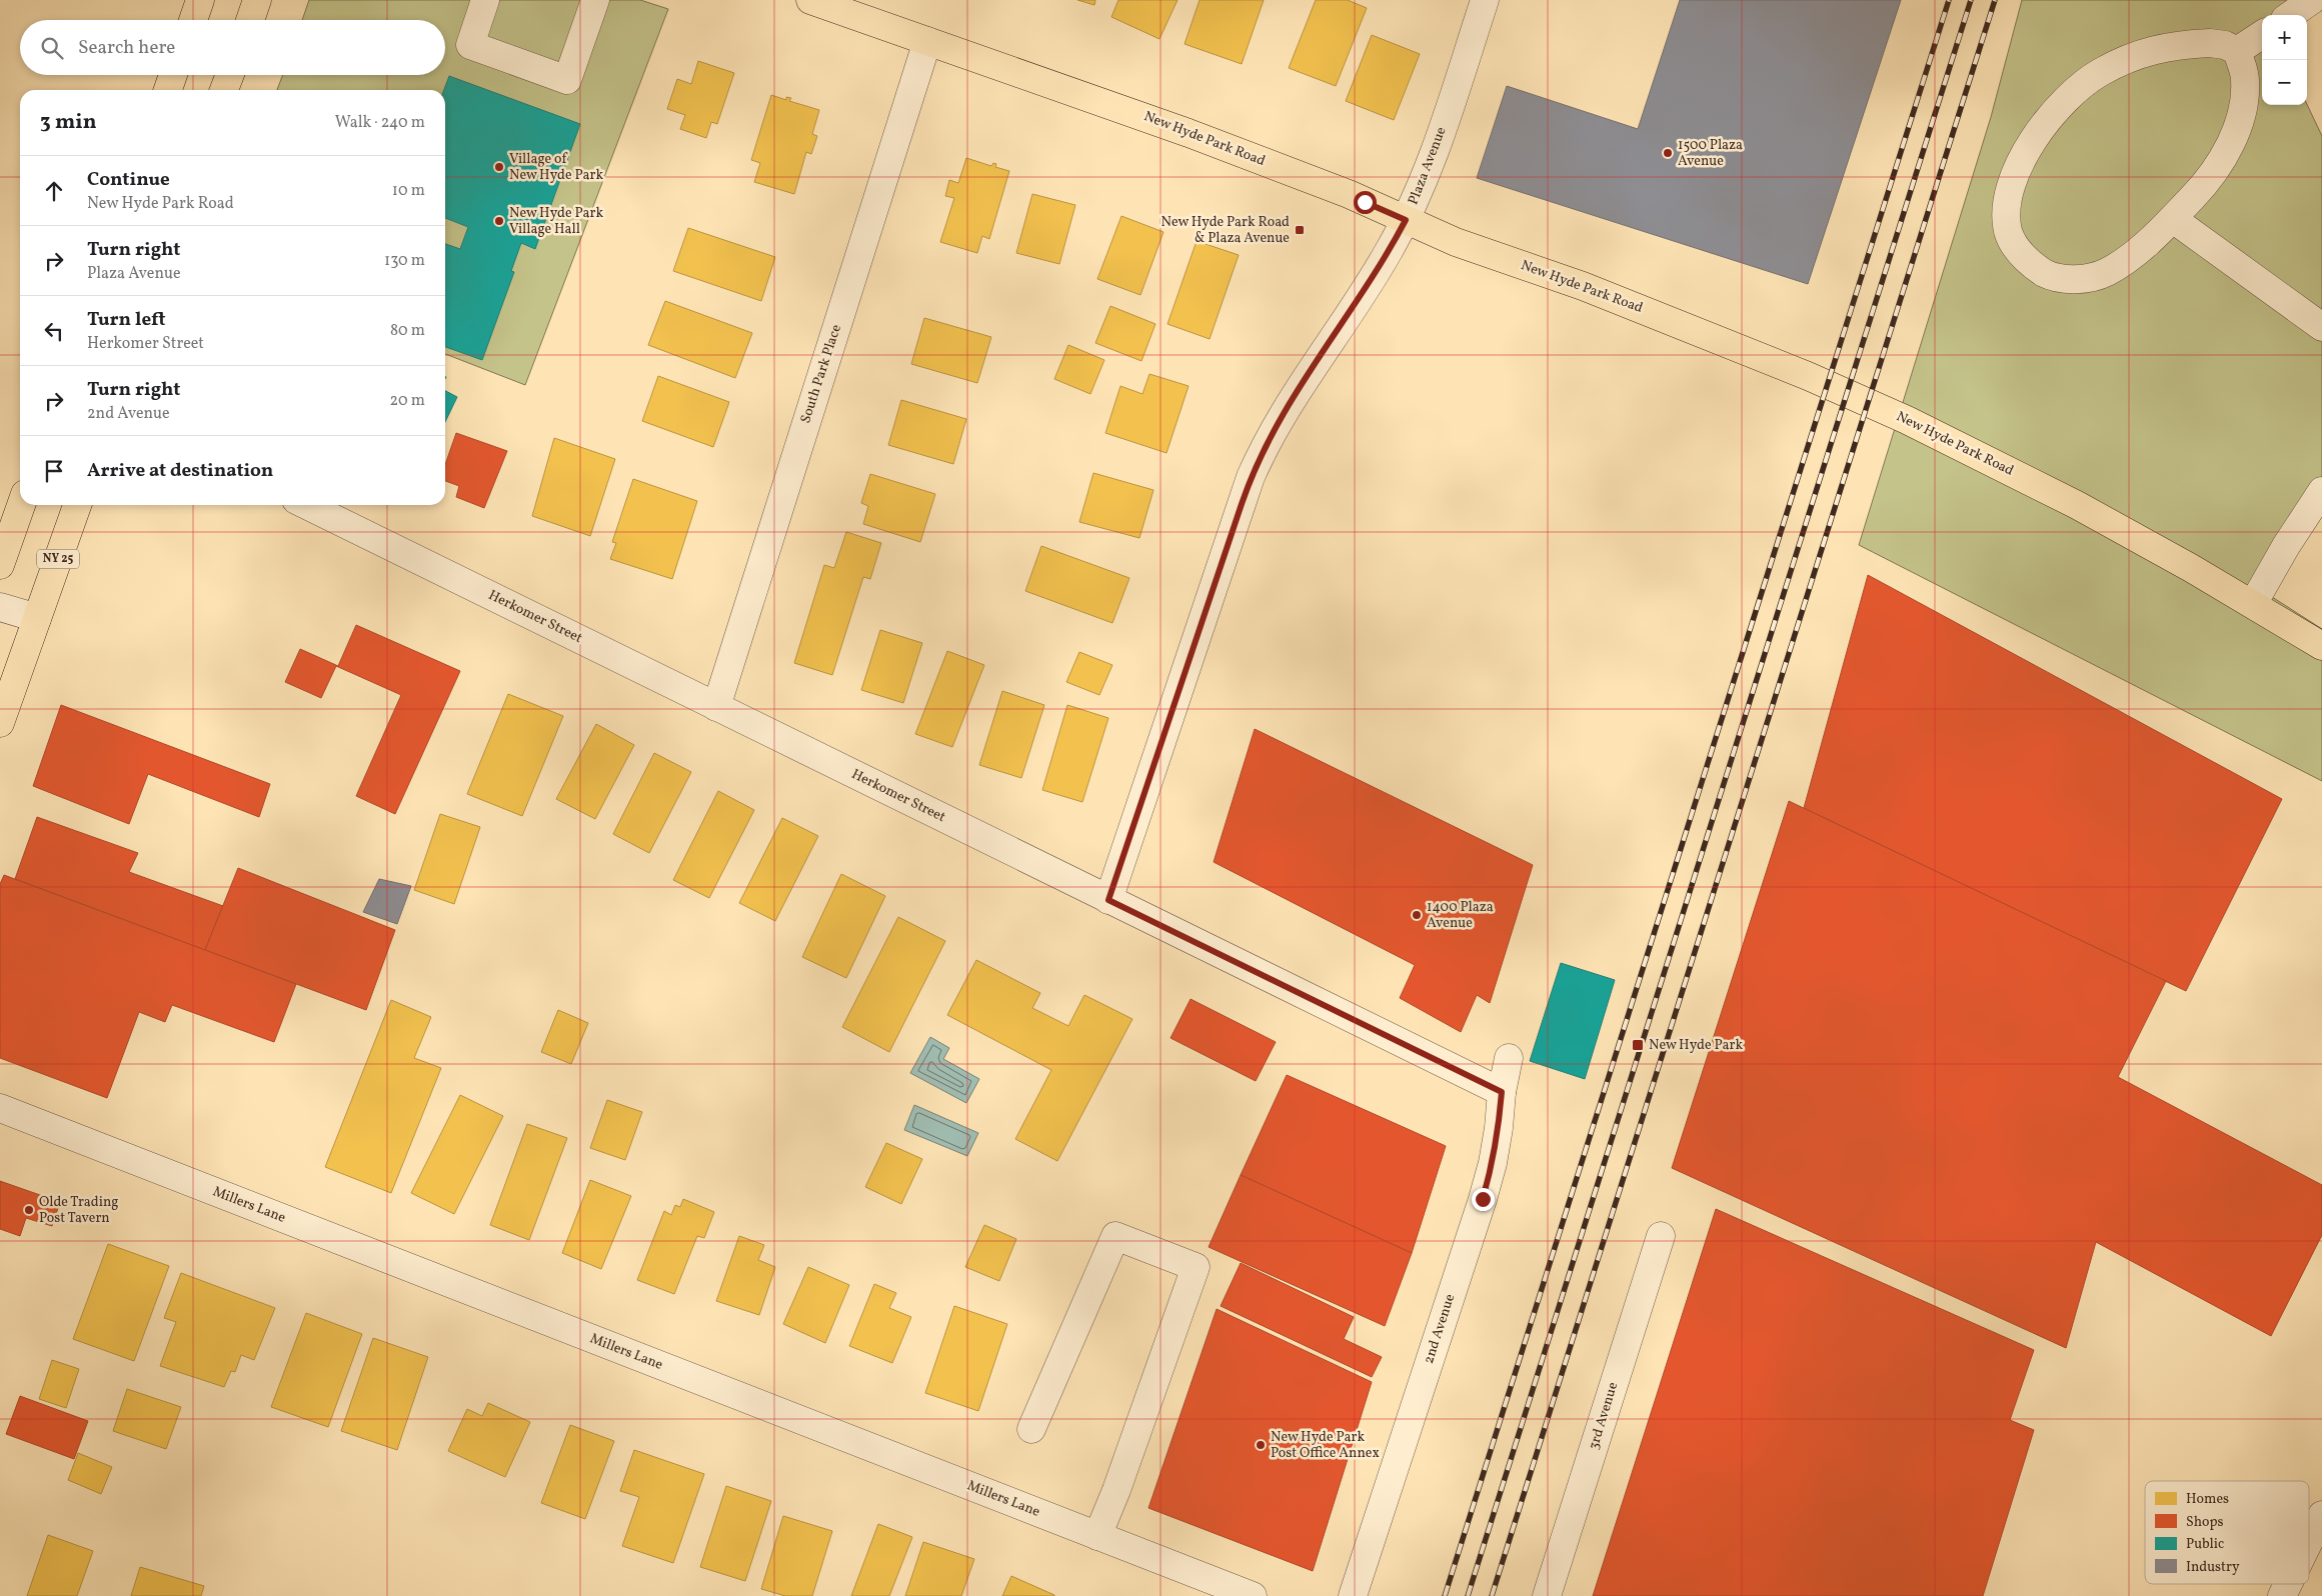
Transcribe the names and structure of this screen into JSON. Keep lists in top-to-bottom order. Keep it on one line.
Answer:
{"streets":{"main road":["New Hyde Park Road","NY 25"],"street":["Plaza Avenue","South Park Place","Herkomer Street","Millers Lane","2nd Avenue","3rd Avenue"]},"crossings":[["New Hyde Park Road","Plaza Avenue"],["New Hyde Park Road","South Park Place"],["Plaza Avenue","Herkomer Street"],["South Park Place","Herkomer Street"],["Herkomer Street","2nd Avenue"]],"places":{"other":["1500 Plaza Avenue","Village of New Hyde Park","New Hyde Park Village Hall","1400 Plaza Avenue","Olde Trading Post Tavern","New Hyde Park Post Office Annex"],"transit":["New Hyde Park Road & Plaza Avenue","New Hyde Park"]},"legend":["Homes","Shops","Public","Industry"],"page":{"map_buttons":["+","−"],"search":"Search here","heading":["3 min","Walk · 240 m"],"list":[["Continue","New Hyde Park Road","10 m"],["Turn right","Plaza Avenue","130 m"],["Turn left","Herkomer Street","80 m"],["Turn right","2nd Avenue","20 m"],"Arrive at destination"]}}
